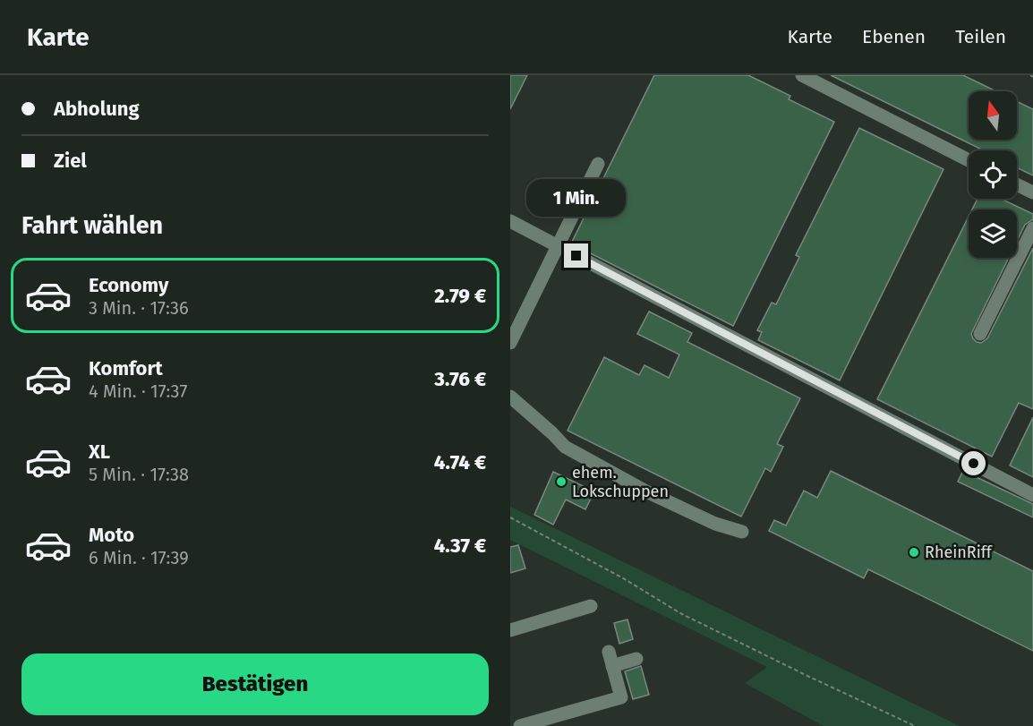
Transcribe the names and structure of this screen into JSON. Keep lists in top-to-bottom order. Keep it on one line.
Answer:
{"places":["ehem. Lokschuppen","RheinRiff"],"north":"top","page":{"header":"Karte","nav":["Karte","Ebenen","Teilen"],"banner":["Abholung","Ziel"],"bubble":"1 Min.","heading":"Fahrt wählen","list":[{"name":"Economy","note":"3 Min. · 17:36","value":"2.79 €"},{"name":"Komfort","note":"4 Min. · 17:37","value":"3.76 €"},{"name":"XL","note":"5 Min. · 17:38","value":"4.74 €"},{"name":"Moto","note":"6 Min. · 17:39","value":"4.37 €"}],"buttons":"Bestätigen"}}
